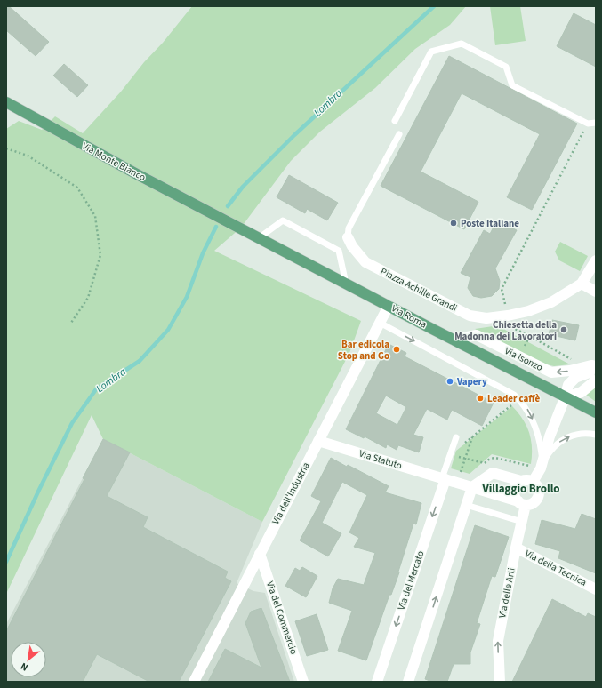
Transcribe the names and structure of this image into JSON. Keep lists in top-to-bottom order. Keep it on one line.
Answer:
{"streets":{"main road":["Via Monte Bianco","Via Roma"],"street":["Piazza Achille Grandi","Via Isonzo","Via Statuto","Via dell'Industria","Via della Tecnica","Via del Mercato","Via delle Arti","Via del Commercio"]},"crossings":[["Via Monte Bianco","Via Roma"],["Via Roma","Via Isonzo"],["Via Roma","Via dell'Industria"],["Via Statuto","Via dell'Industria"],["Via Statuto","Via del Mercato"],["Via Statuto","Via delle Arti"],["Via dell'Industria","Via del Commercio"],["Via della Tecnica","Via delle Arti"]],"one_way":["Via Isonzo"],"districts":["Villaggio Brollo"],"water":["Lombra"],"places":["Poste Italiane","Chiesetta della Madonna dei Lavoratori","Bar edicola Stop and Go","Vapery","Leader caffè"],"north":"bottom left"}
